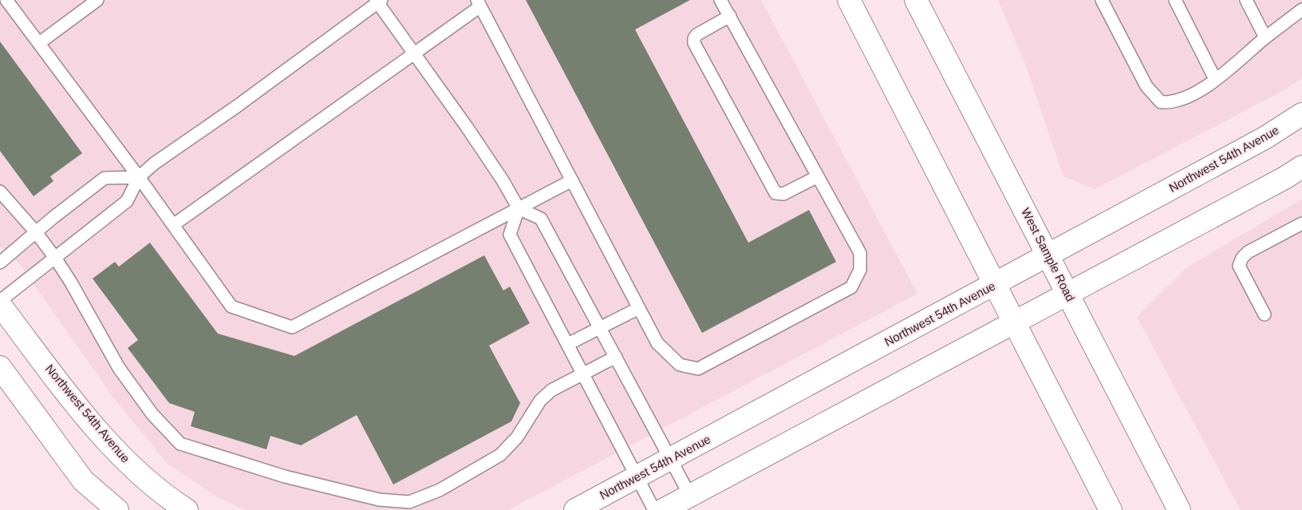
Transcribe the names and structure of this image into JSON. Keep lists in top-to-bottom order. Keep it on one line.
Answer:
{"streets":{"street":["Northwest 54th Avenue","West Sample Road"]},"crossings":[["Northwest 54th Avenue","West Sample Road"]]}
